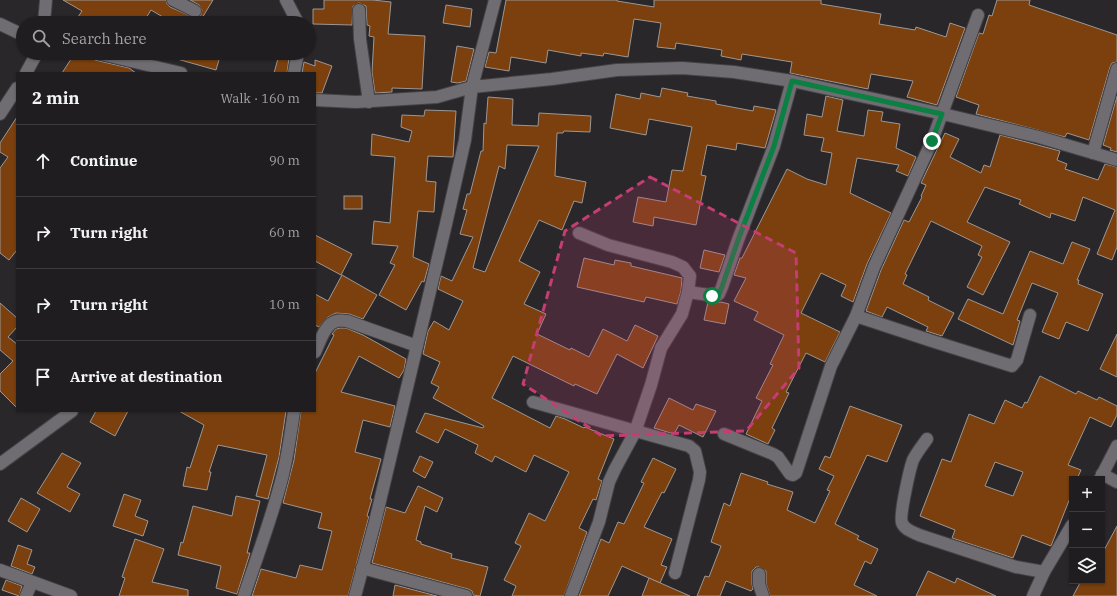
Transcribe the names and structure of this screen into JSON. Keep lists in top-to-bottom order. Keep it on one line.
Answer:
{"page":{"search":"Search here","heading":["2 min","Walk · 160 m"],"list":[["Continue","90 m"],["Turn right","60 m"],["Turn right","10 m"],"Arrive at destination"],"map_buttons":["+","−"]}}
